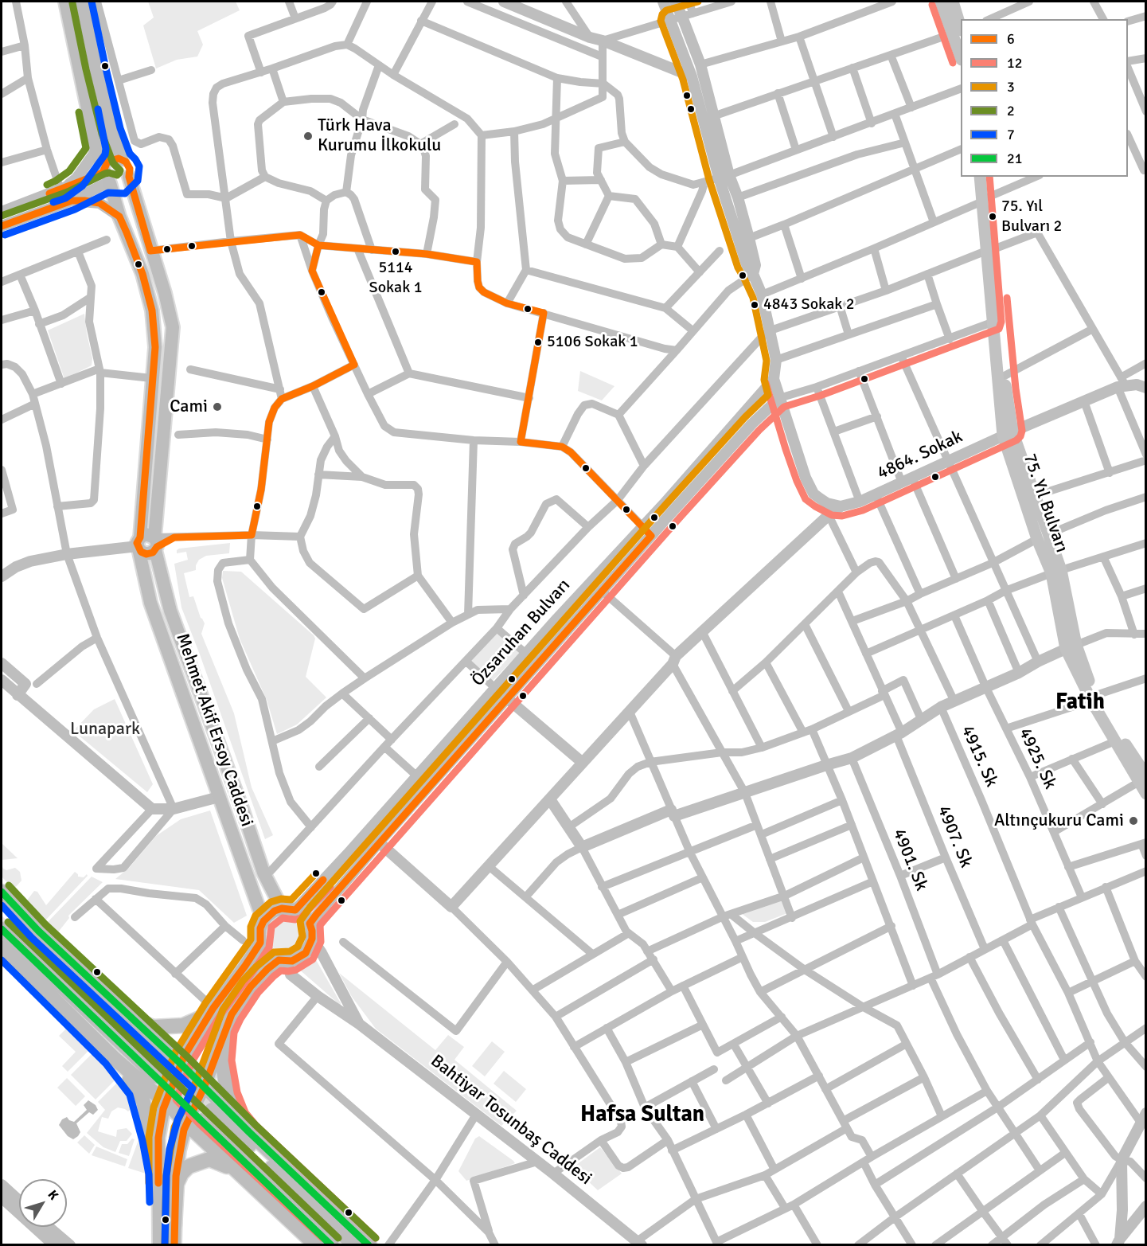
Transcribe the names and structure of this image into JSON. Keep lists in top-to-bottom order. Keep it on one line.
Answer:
{"streets":{"main road":["75. Yıl Bulvarı","Mehmet Akif Ersoy Caddesi"],"street":["4864. Sokak","Özsaruhan Bulvarı","4915. Sk","4925. Sk","4907. Sk","4901. Sk","Bahtiyar Tosunbaş Caddesi"]},"crossings":[["4864. Sokak","75. Yıl Bulvarı"],["Özsaruhan Bulvarı","Mehmet Akif Ersoy Caddesi"],["Özsaruhan Bulvarı","Bahtiyar Tosunbaş Caddesi"],["Mehmet Akif Ersoy Caddesi","Bahtiyar Tosunbaş Caddesi"]],"districts":["Fatih","Hafsa Sultan"],"parks":["Lunapark"],"places":["Türk Hava Kurumu İlkokulu","75. Yıl Bulvarı 2","5114 Sokak 1","4843 Sokak 2","5106 Sokak 1","Cami","Altınçukuru Cami"],"lines":["transit line 3","transit line 7","transit line 2","transit line 12","transit line 6","transit line 21"],"legend":["6","12","3","2","7","21"],"north":"top right"}
